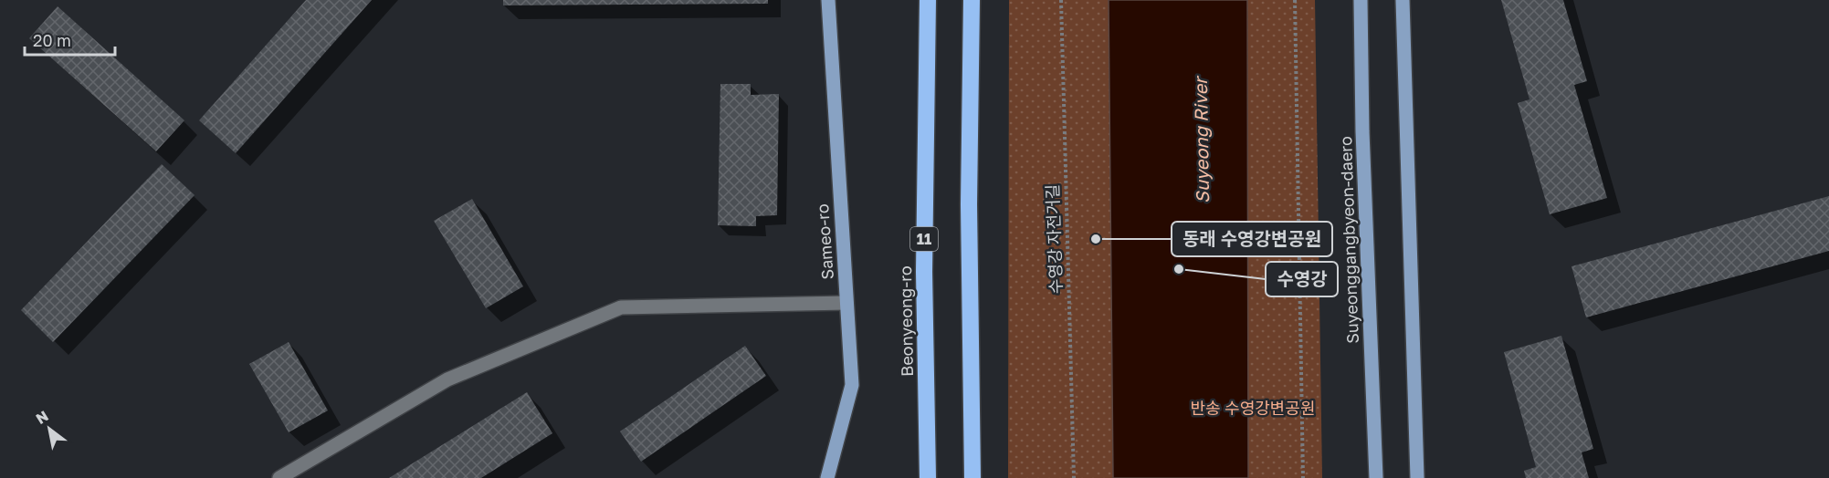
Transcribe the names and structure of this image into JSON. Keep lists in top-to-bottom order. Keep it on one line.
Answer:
{"streets":{"highway":["11","Beonyeong-ro"],"main road":["Suyeonggangbyeon-daero","Sameo-ro"],"path":["수영강 자전거길"]},"water":["Suyeong River"],"parks":["반송 수영강변공원"],"places":["동래 수영강변공원","수영강"],"scale_bar":"20 m","north":"top left"}
